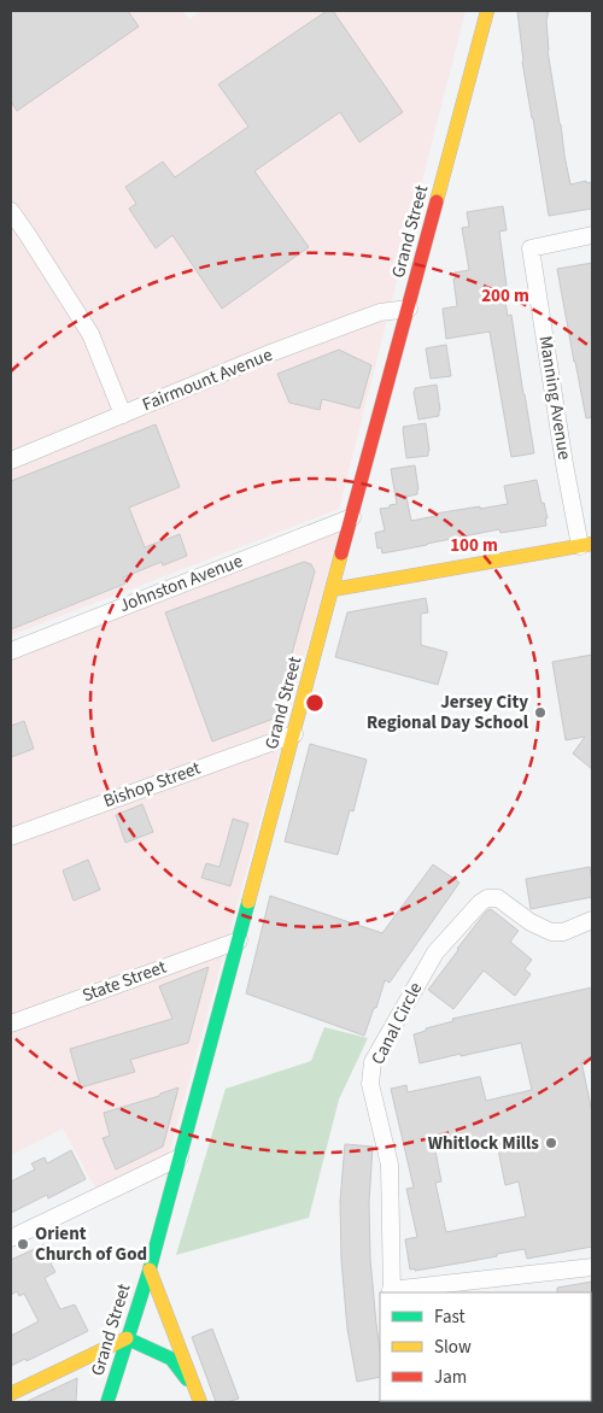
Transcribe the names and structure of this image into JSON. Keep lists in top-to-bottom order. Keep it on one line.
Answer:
{"streets":{"main road":["Grand Street"],"street":["Fairmount Avenue","Manning Avenue","Johnston Avenue","Bishop Street","State Street","Canal Circle"]},"crossings":[["Grand Street","Fairmount Avenue"],["Grand Street","Johnston Avenue"],["Grand Street","Bishop Street"],["Grand Street","State Street"]],"places":["Jersey City Regional Day School","Whitlock Mills","Orient Church of God"],"legend":["Fast","Slow","Jam"],"rings":["200 m","100 m"]}
